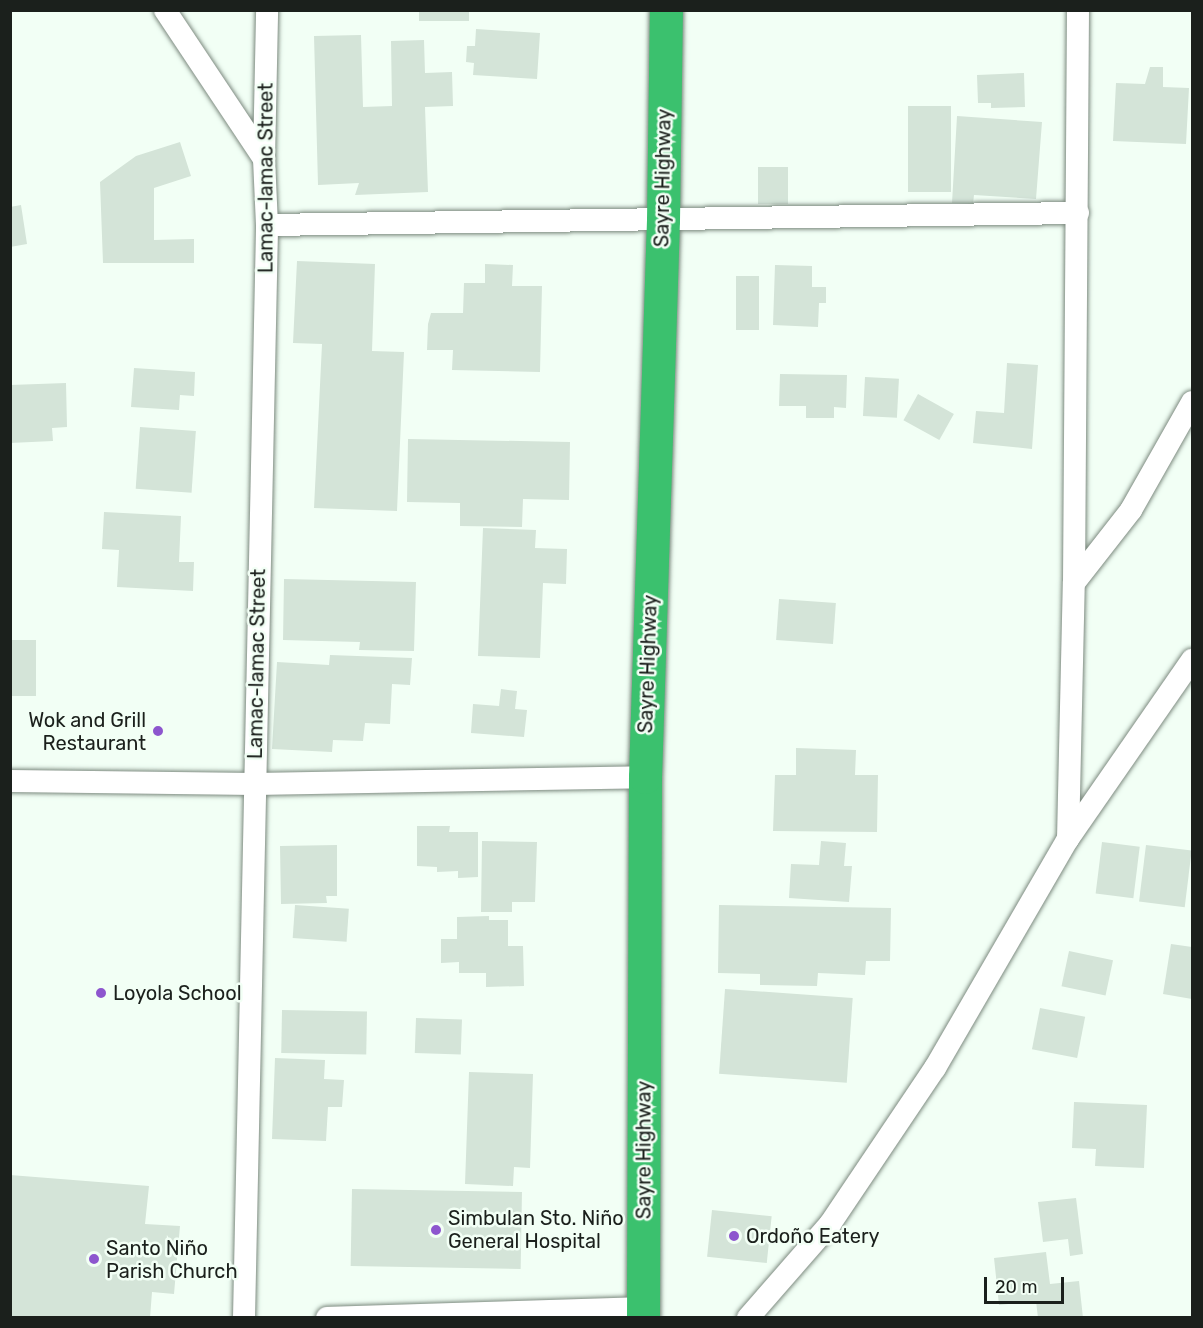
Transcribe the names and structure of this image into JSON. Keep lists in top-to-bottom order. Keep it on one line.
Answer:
{"streets":{"highway":["Sayre Highway"],"street":["Lamac-lamac Street"]},"places":["Wok and Grill Restaurant","Loyola School","Simbulan Sto. Niño General Hospital","Ordoño Eatery","Santo Niño Parish Church"],"scale_bar":"20 m"}
